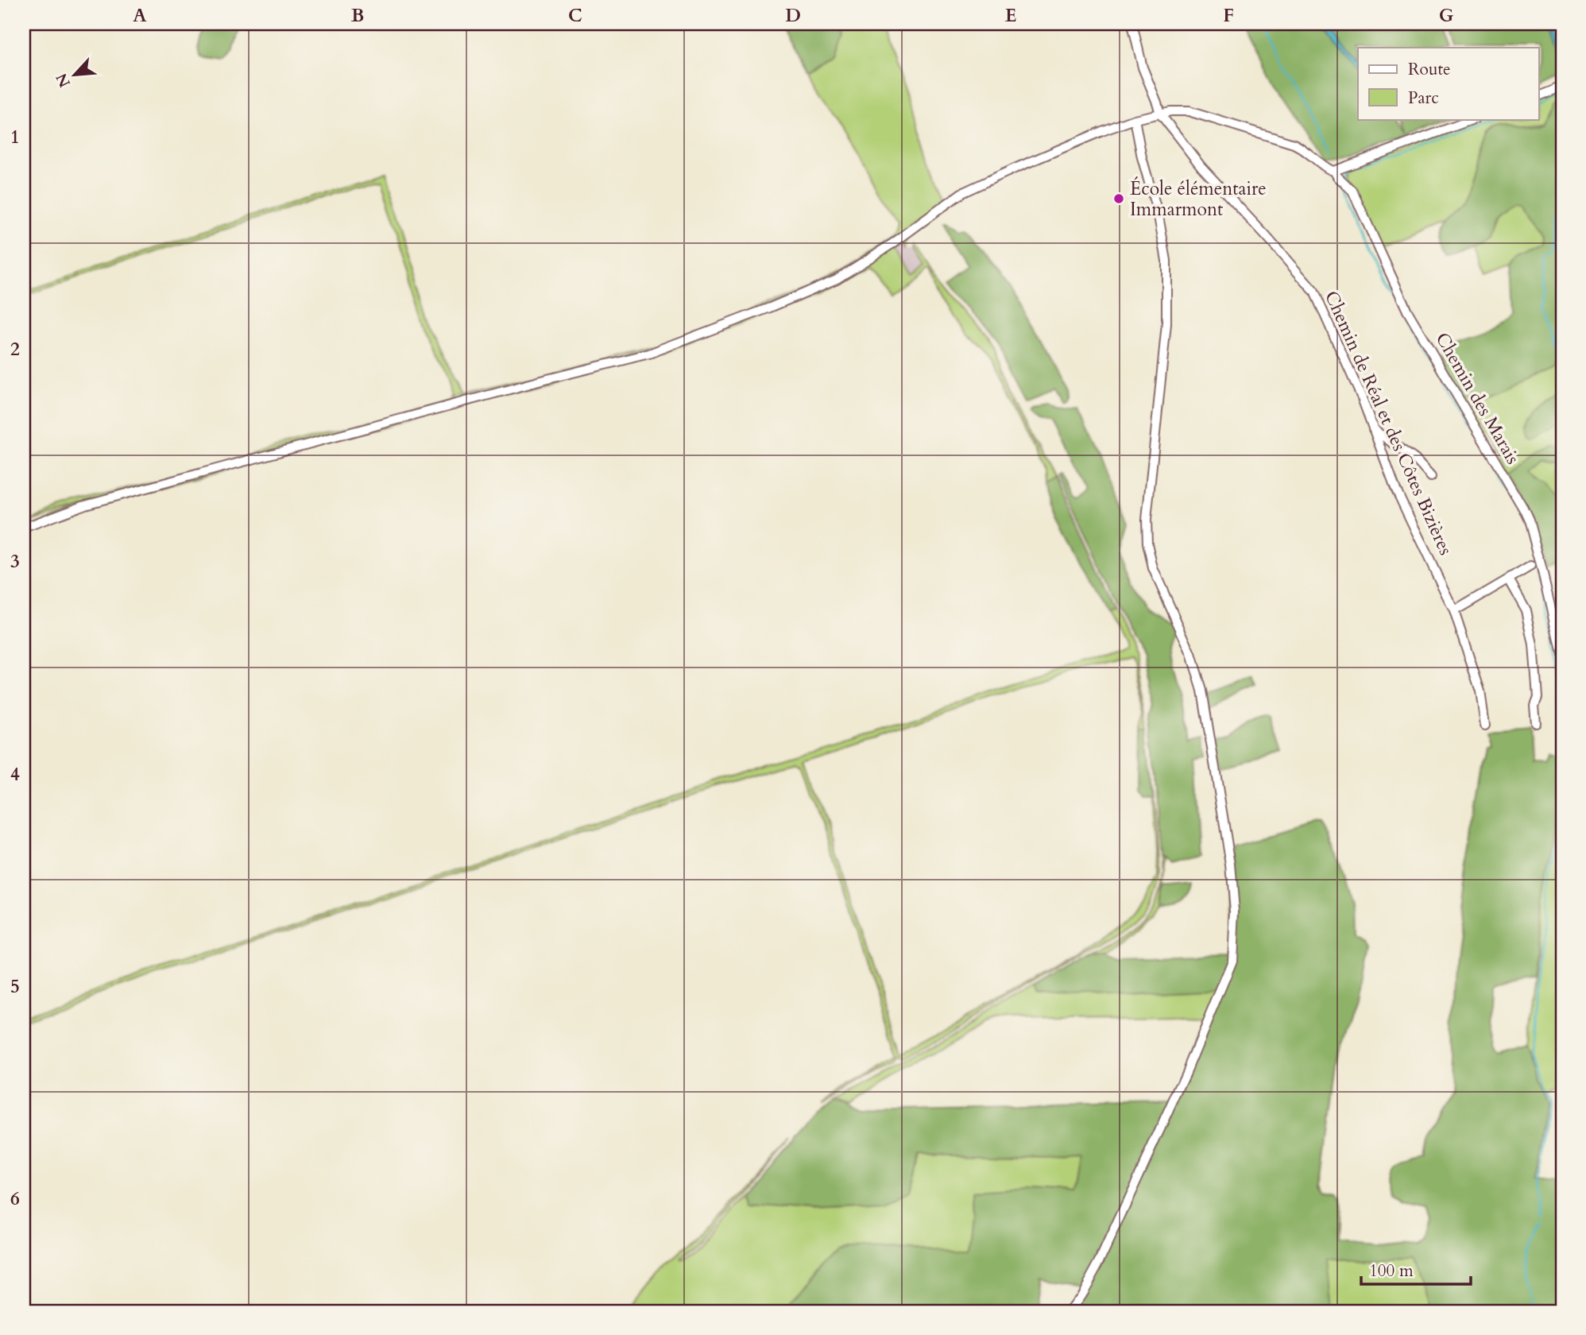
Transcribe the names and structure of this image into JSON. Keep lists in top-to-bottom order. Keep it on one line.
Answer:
{"streets":{"street":["Chemin des Marais","Chemin de Réal et des Côtes Bizières"]},"crossings":[["Chemin des Marais","Chemin de Réal et des Côtes Bizières"]],"places":["École élémentaire Immarmont"],"legend":["Route","Parc"],"scale_bar":"100 m","north":"bottom left","grid":{"columns":["A","B","C","D","E","F","G"],"rows":["1","2","3","4","5","6"]}}
